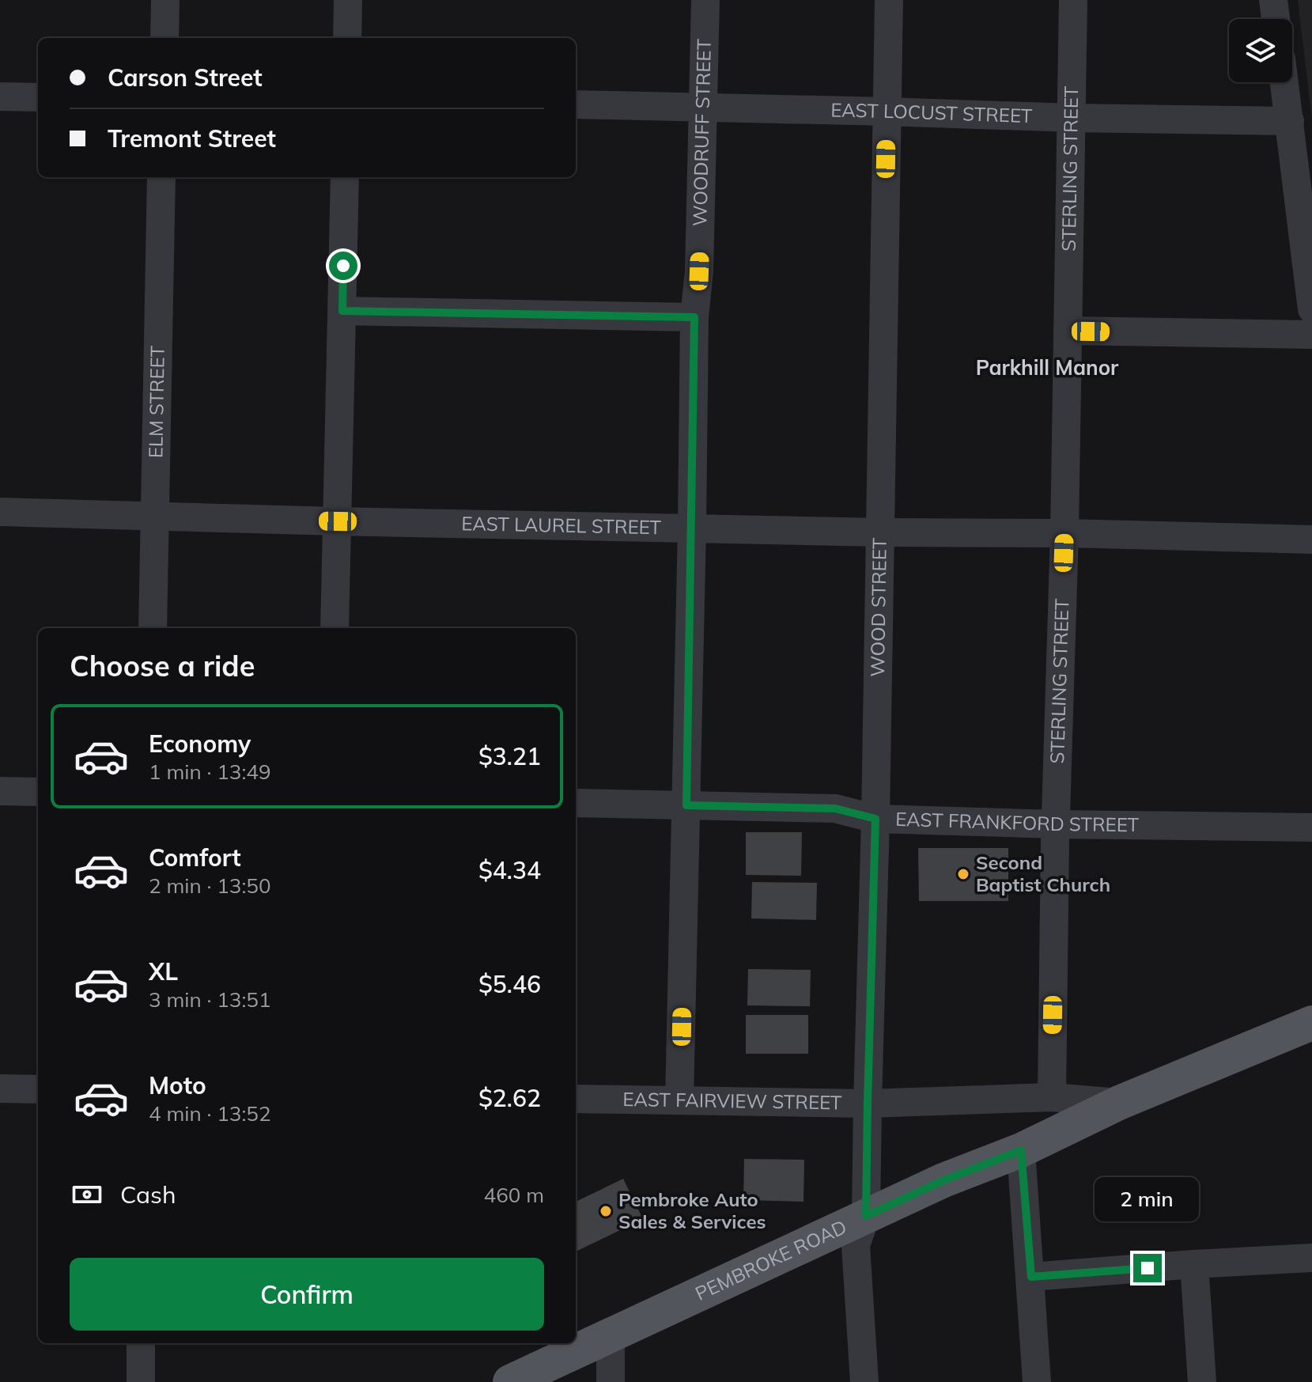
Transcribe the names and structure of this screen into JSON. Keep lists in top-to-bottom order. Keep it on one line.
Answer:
{"streets":{"main road":["PEMBROKE ROAD"],"street":["EAST LOCUST STREET","WOODRUFF STREET","STERLING STREET","ELM STREET","EAST LAUREL STREET","WOOD STREET","EAST FRANKFORD STREET","EAST FAIRVIEW STREET"]},"crossings":[["EAST LOCUST STREET","WOODRUFF STREET"],["EAST LOCUST STREET","STERLING STREET"],["EAST LOCUST STREET","WOOD STREET"],["WOODRUFF STREET","EAST LAUREL STREET"],["WOODRUFF STREET","EAST FRANKFORD STREET"],["WOODRUFF STREET","EAST FAIRVIEW STREET"],["STERLING STREET","EAST LAUREL STREET"],["STERLING STREET","EAST FRANKFORD STREET"],["STERLING STREET","EAST FAIRVIEW STREET"],["ELM STREET","EAST LAUREL STREET"],["EAST LAUREL STREET","WOOD STREET"],["WOOD STREET","EAST FRANKFORD STREET"],["WOOD STREET","EAST FAIRVIEW STREET"],["WOOD STREET","PEMBROKE ROAD"],["EAST FAIRVIEW STREET","PEMBROKE ROAD"]],"districts":["Parkhill Manor"],"places":["Second Baptist Church","Pembroke Auto Sales & Services"],"page":{"banner":["Carson Street","Tremont Street"],"heading":"Choose a ride","list":[{"name":"Economy","note":"1 min · 13:49","value":"$3.21"},{"name":"Comfort","note":"2 min · 13:50","value":"$4.34"},{"name":"XL","note":"3 min · 13:51","value":"$5.46"},{"name":"Moto","note":"4 min · 13:52","value":"$2.62"}],"pay":["Cash","460 m"],"bubble":"2 min","buttons":"Confirm"}}
